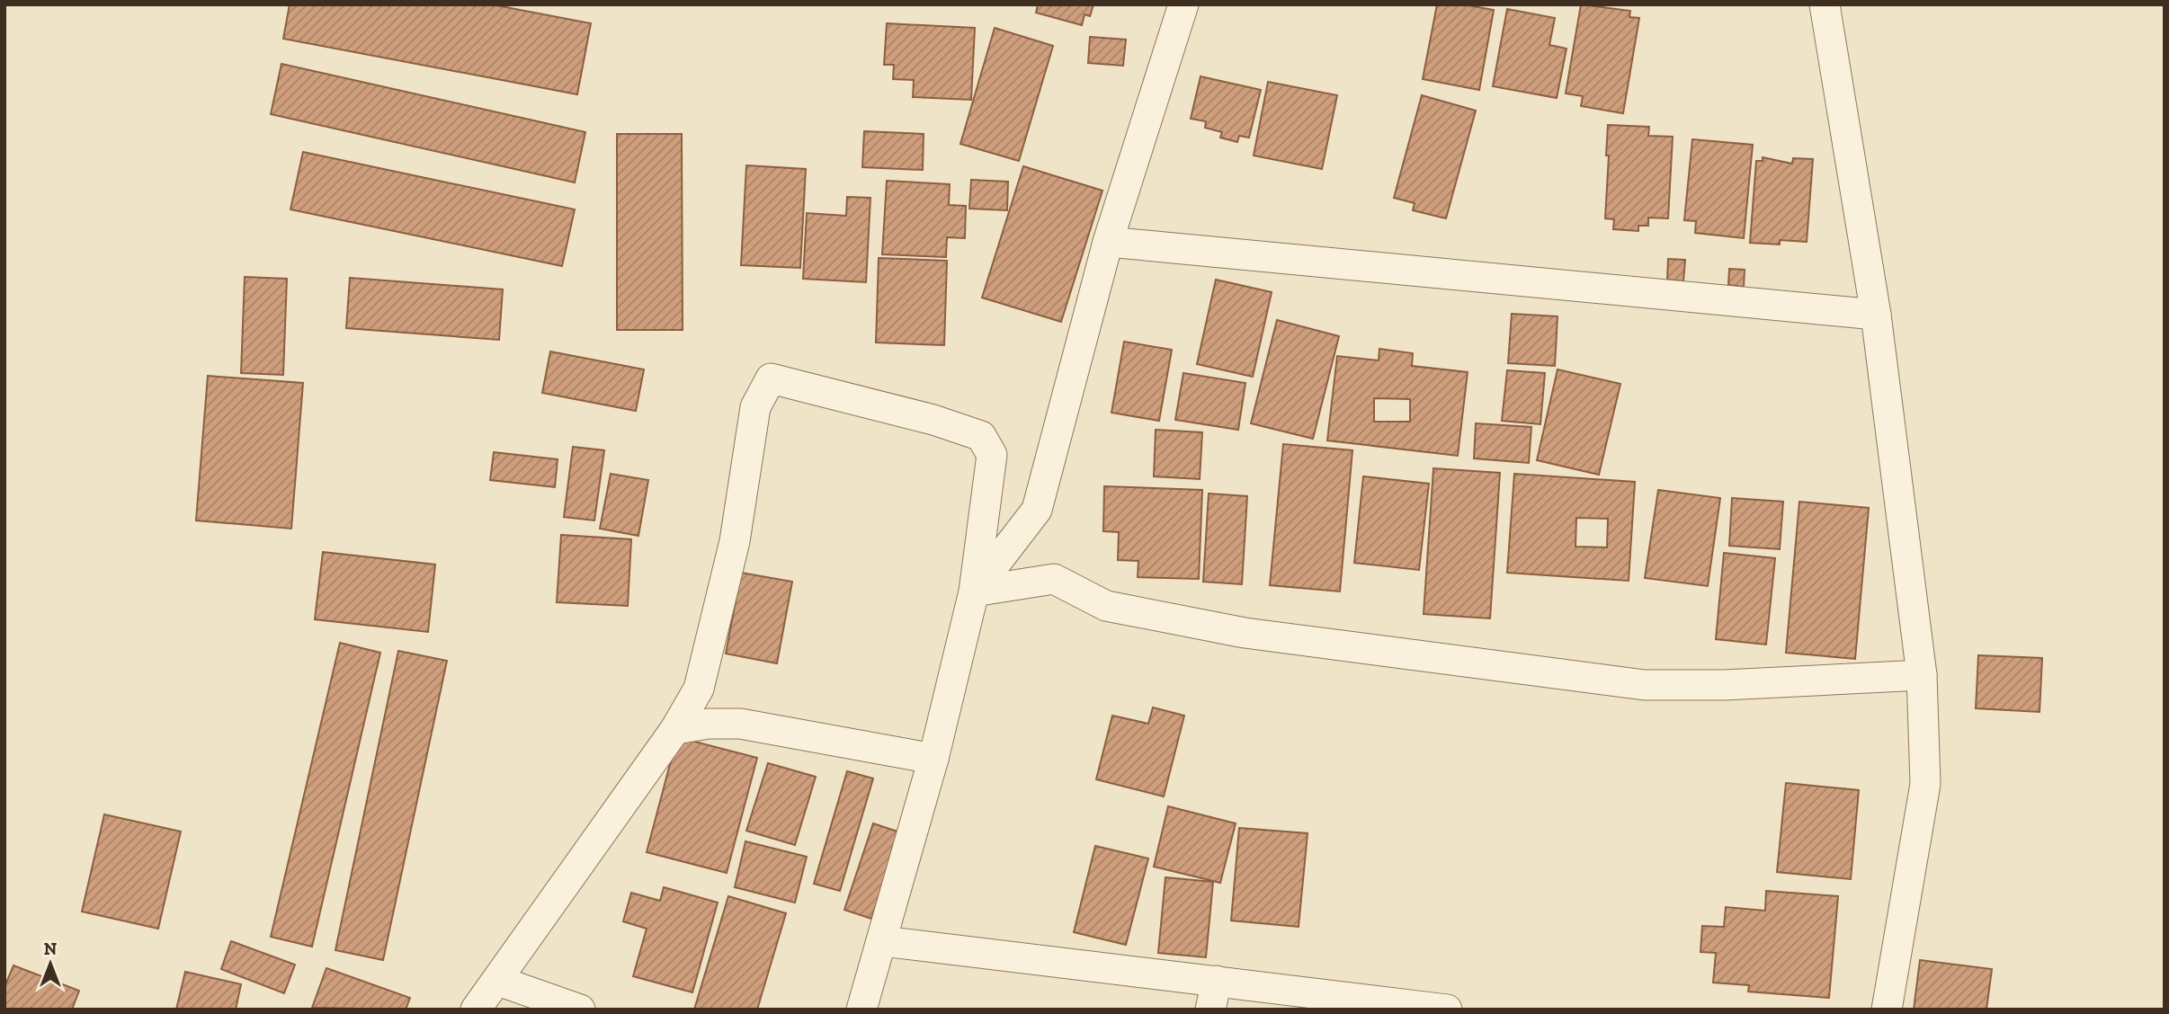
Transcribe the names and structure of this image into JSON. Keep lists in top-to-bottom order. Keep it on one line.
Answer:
{"north":"top"}
